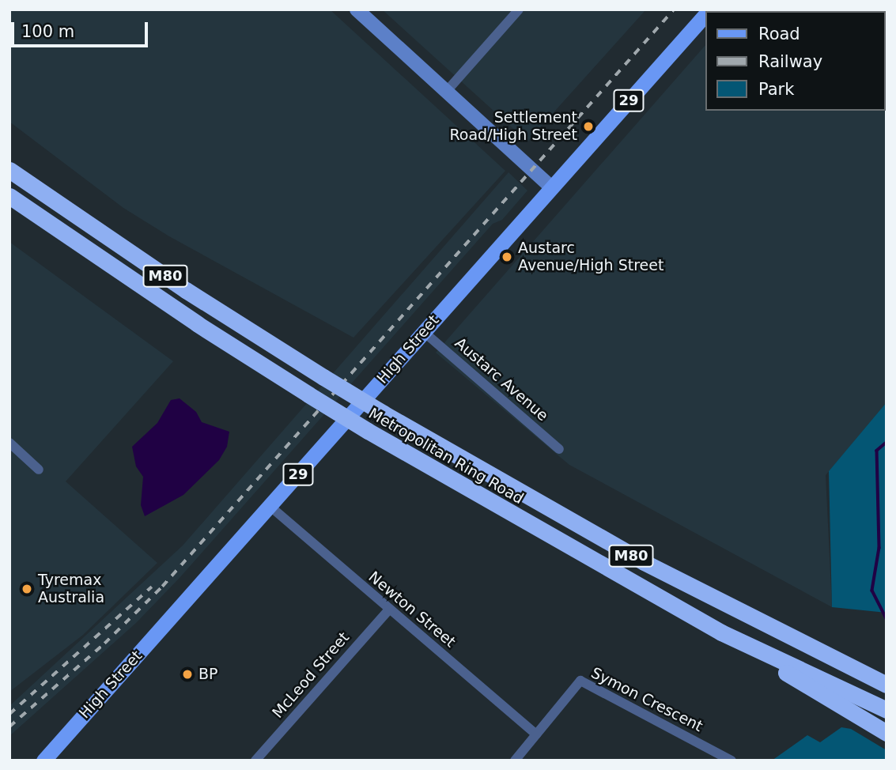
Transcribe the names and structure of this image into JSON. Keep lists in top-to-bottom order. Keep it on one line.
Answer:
{"streets":{"highway":["M80","Metropolitan Ring Road"],"main road":["29","High Street"],"street":["Austarc Avenue","Newton Street","McLeod Street","Symon Crescent"]},"crossings":[["High Street","Austarc Avenue"],["High Street","Newton Street"],["Newton Street","McLeod Street"],["Newton Street","Symon Crescent"]],"places":["Settlement Road/High Street","Austarc Avenue/High Street","Tyremax Australia","BP"],"legend":["Road","Railway","Park"],"scale_bar":"100 m"}
